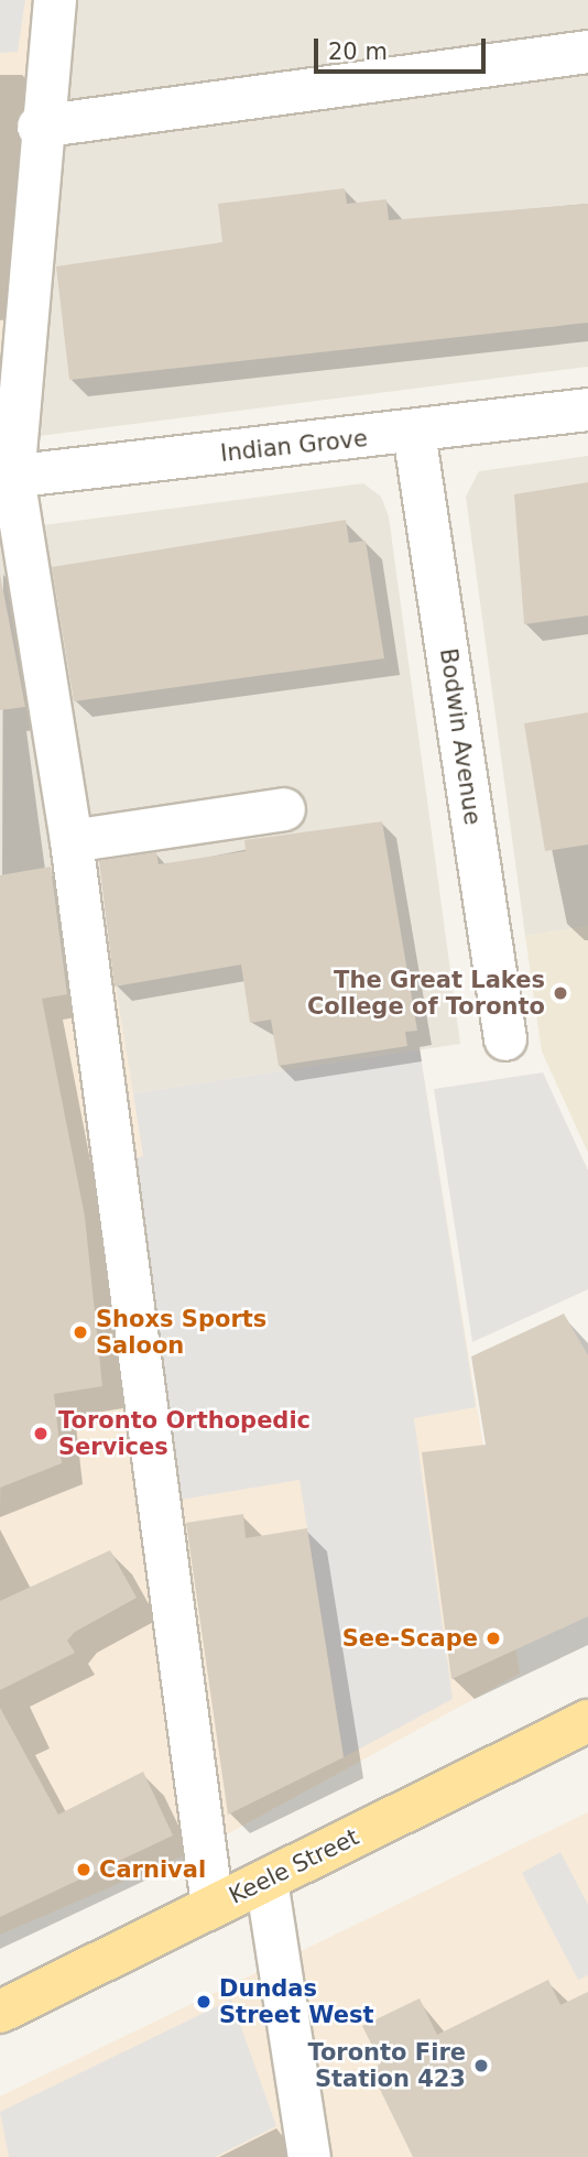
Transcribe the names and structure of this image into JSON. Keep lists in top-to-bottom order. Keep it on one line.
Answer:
{"streets":{"main road":["Keele Street"],"street":["Indian Grove","Bodwin Avenue"]},"crossings":[["Indian Grove","Bodwin Avenue"]],"places":["The Great Lakes College of Toronto","Shoxs Sports Saloon","Toronto Orthopedic Services","See-Scape","Carnival","Dundas Street West","Toronto Fire Station 423"],"scale_bar":"20 m"}
